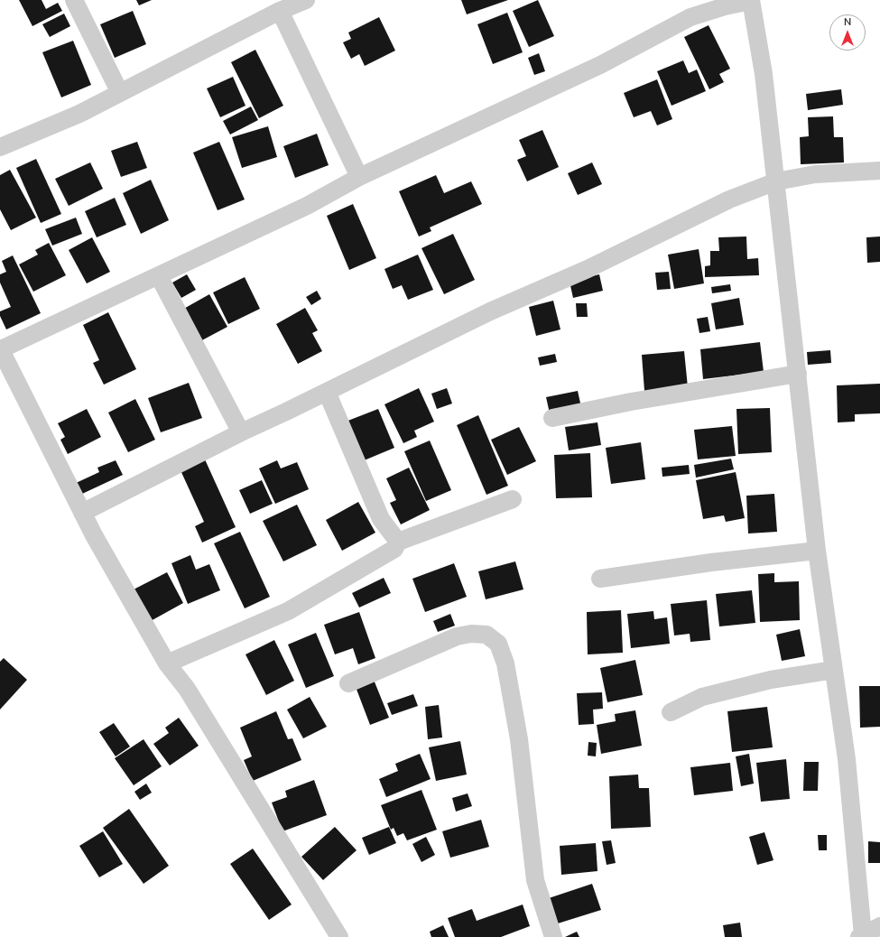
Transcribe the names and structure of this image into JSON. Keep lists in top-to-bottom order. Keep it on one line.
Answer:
{"north":"top"}
